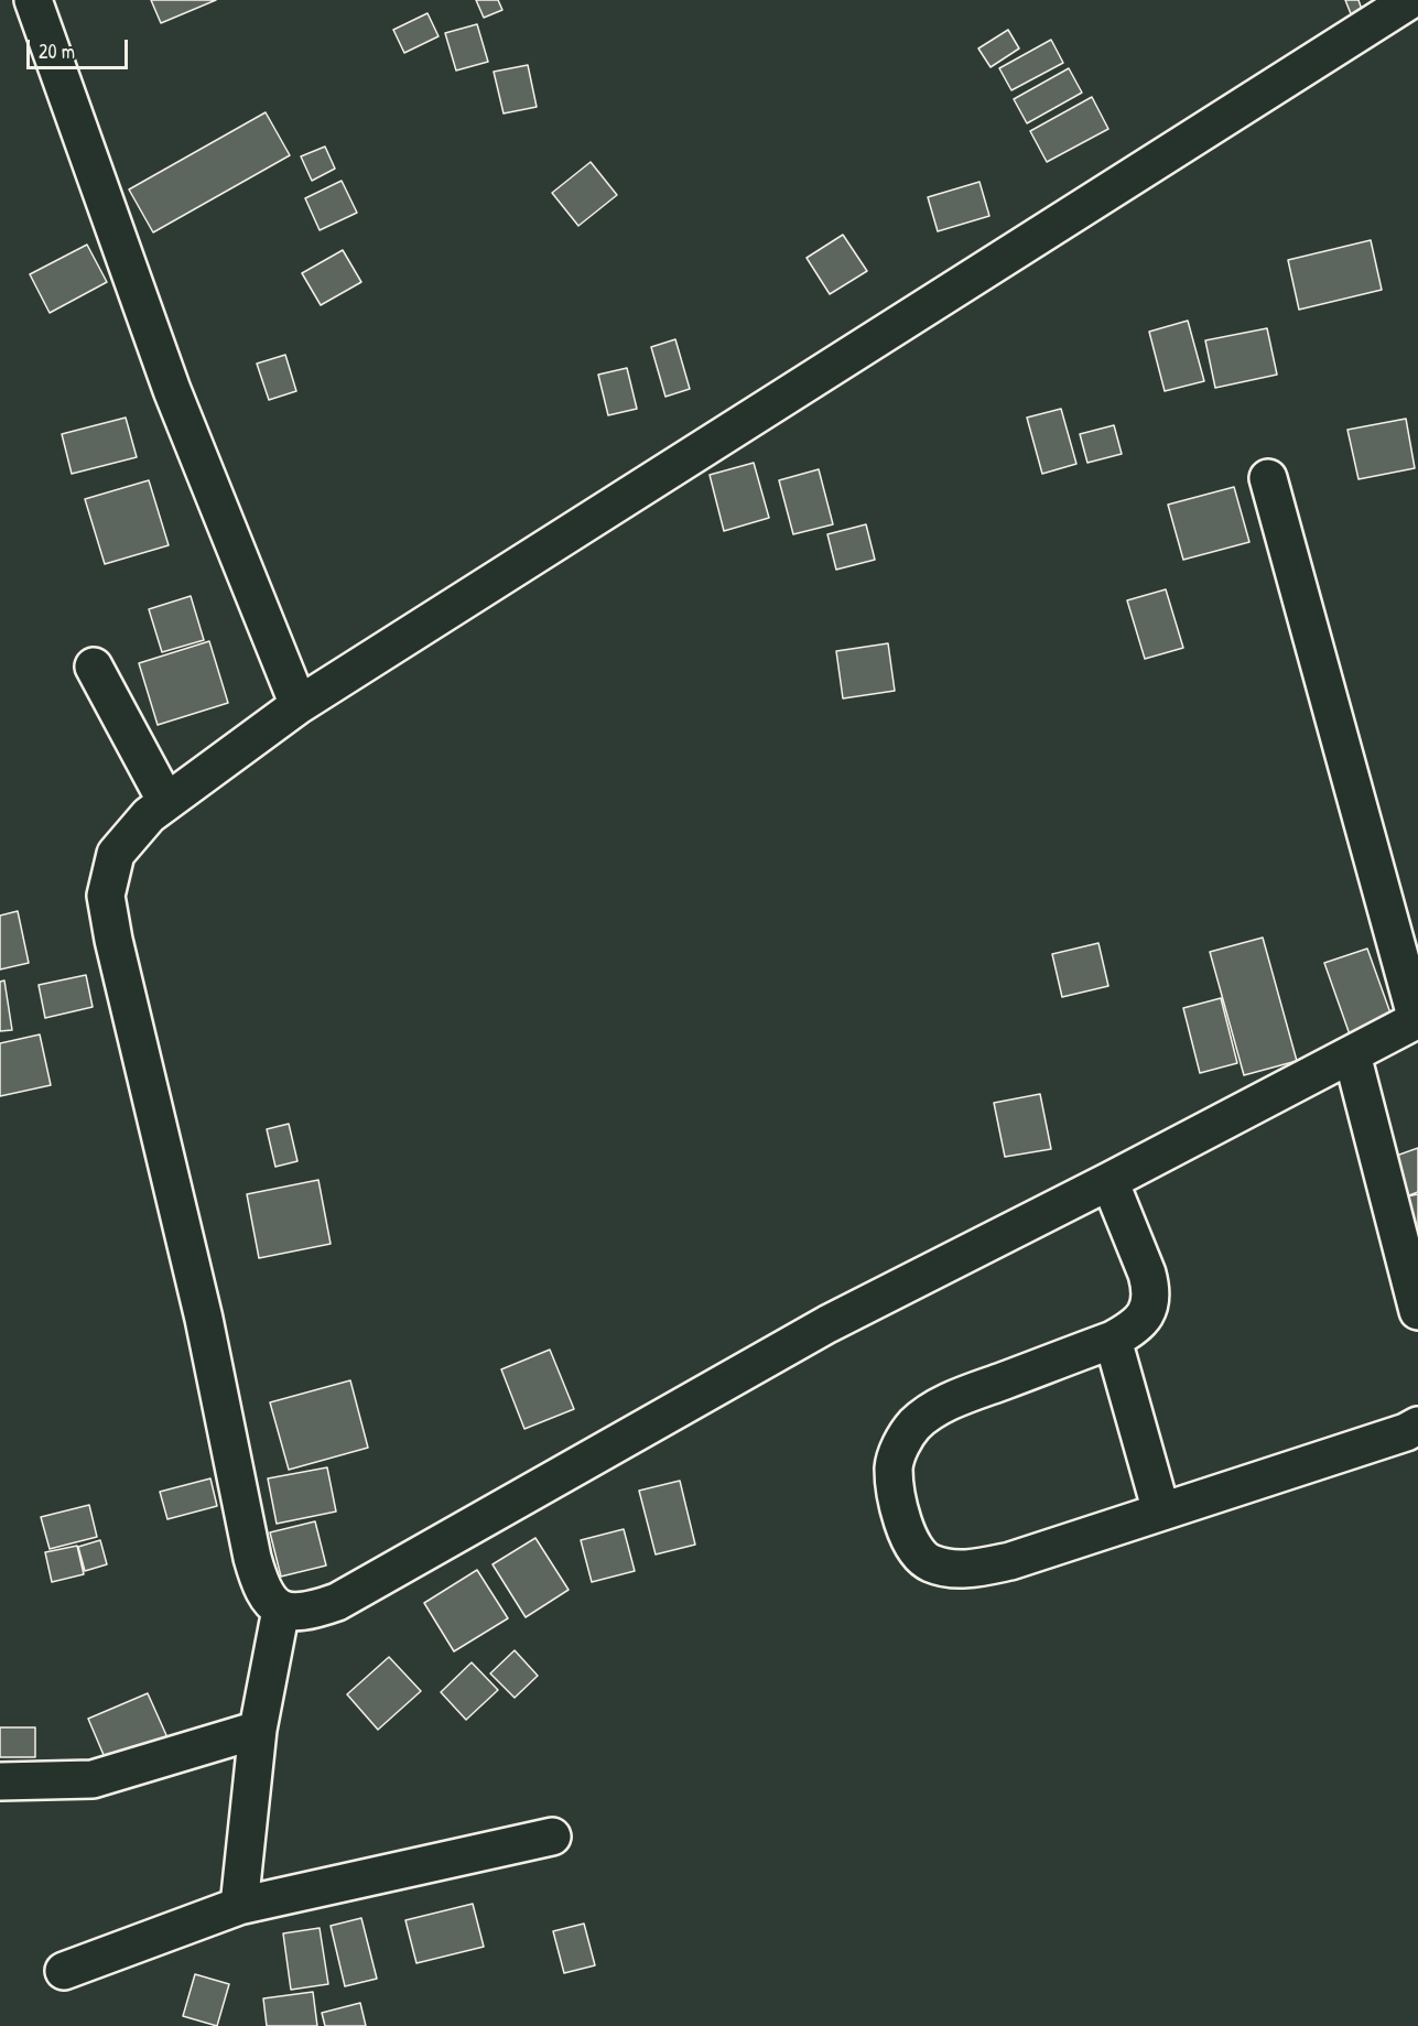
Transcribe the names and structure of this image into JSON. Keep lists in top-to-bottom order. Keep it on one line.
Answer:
{"scale_bar":"20 m"}
